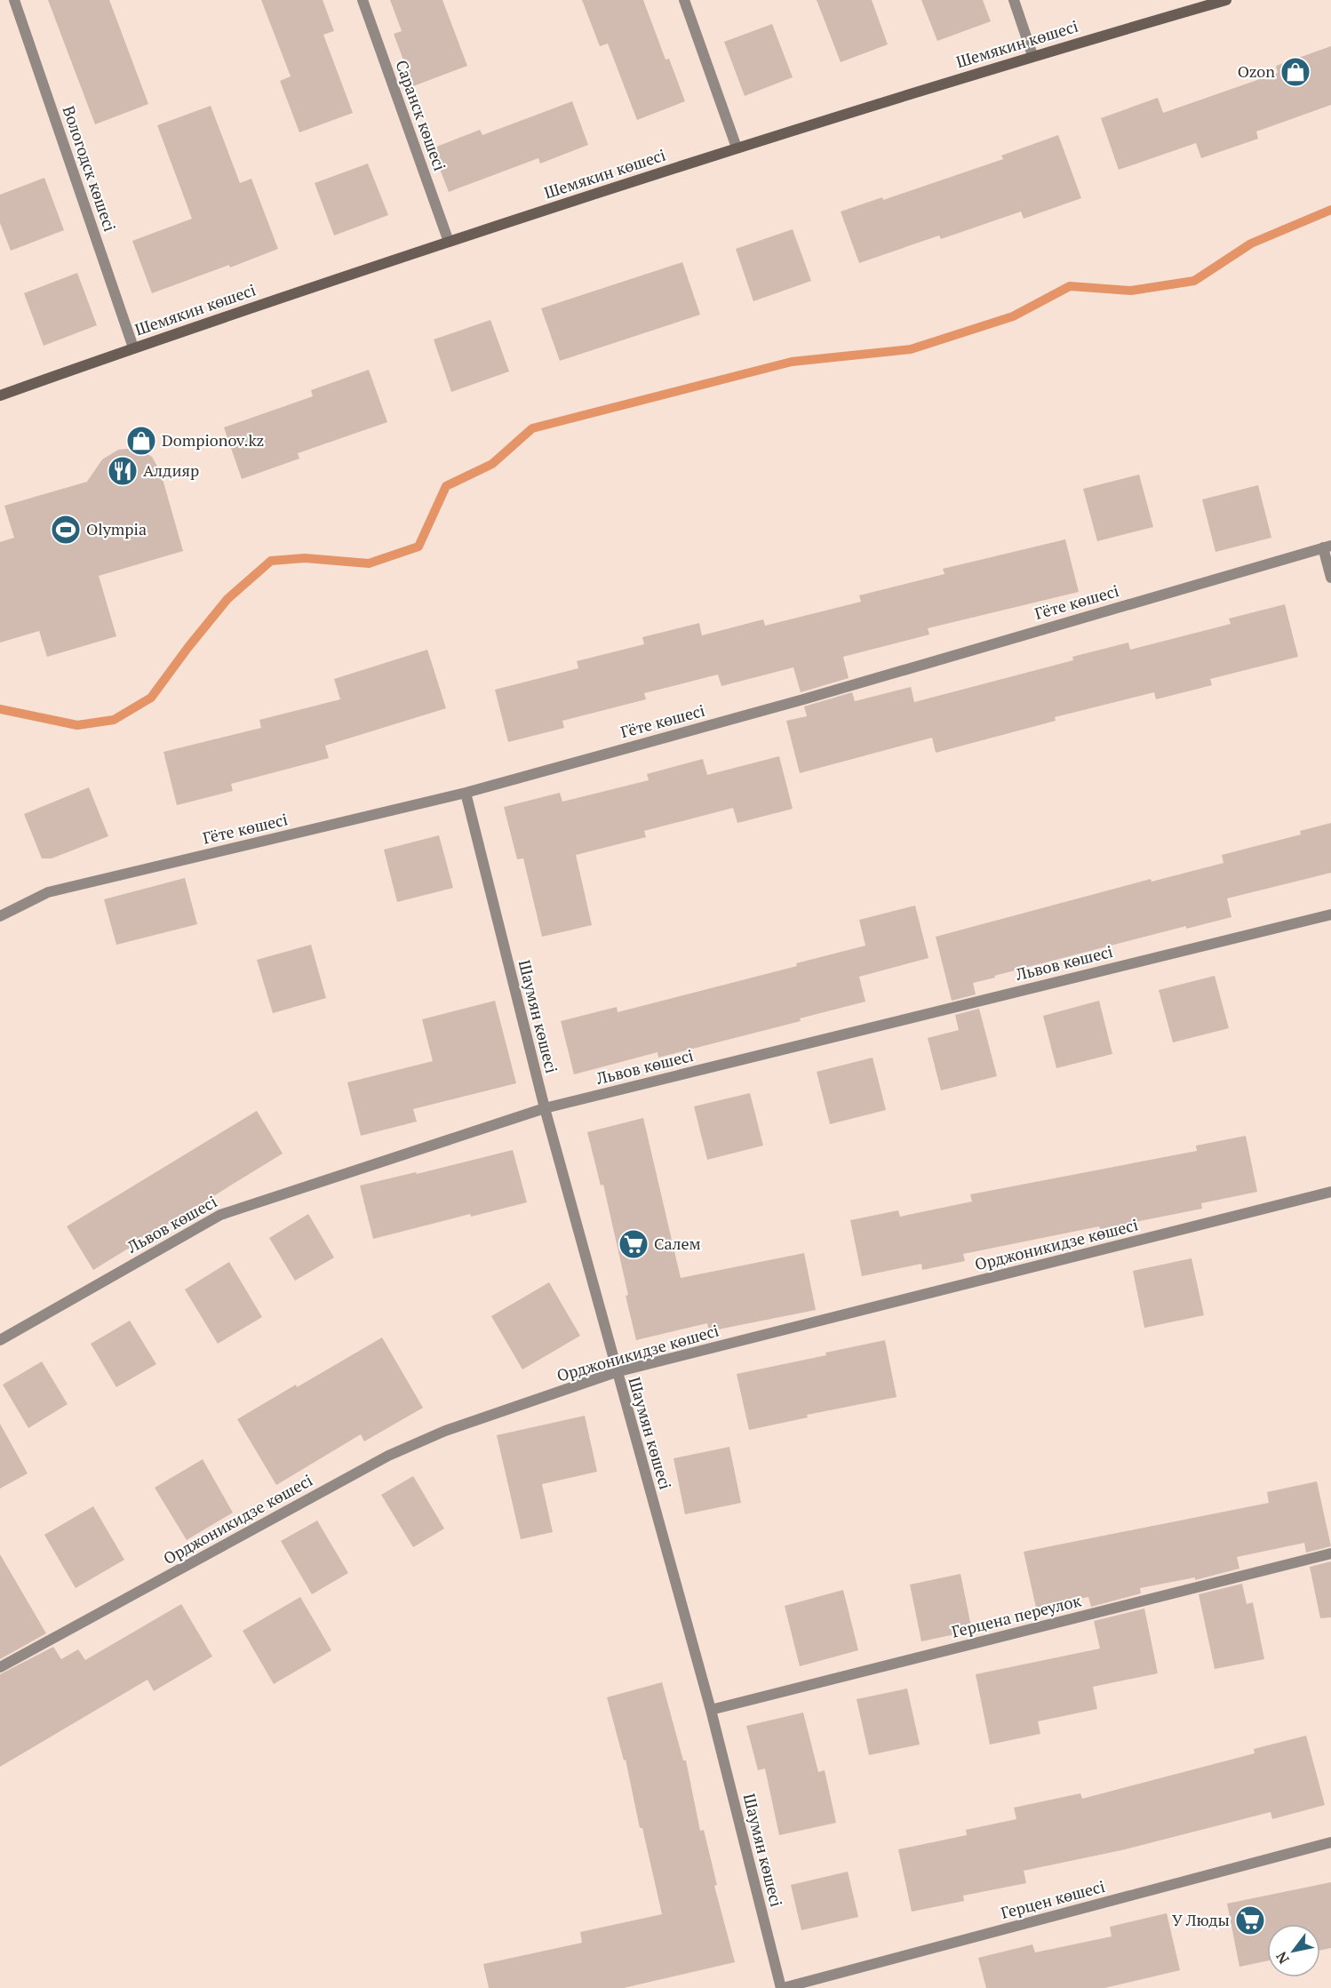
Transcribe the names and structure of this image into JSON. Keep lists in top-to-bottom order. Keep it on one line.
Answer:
{"streets":{"main road":["Шемякин көшесі"],"street":["Саранск көшесі","Вологодск көшесі","Гёте көшесі","Львов көшесі","Шаумян көшесі","Орджоникидзе көшесі","Герцена переулок","Герцен көшесі"]},"crossings":[["Шемякин көшесі","Саранск көшесі"],["Шемякин көшесі","Вологодск көшесі"],["Гёте көшесі","Шаумян көшесі"],["Львов көшесі","Шаумян көшесі"],["Шаумян көшесі","Орджоникидзе көшесі"],["Шаумян көшесі","Герцена переулок"],["Шаумян көшесі","Герцен көшесі"]],"places":{"shop":["Ozon","Dompionov.kz"],"restaurant":["Алдияр"],"sports":["Olympia"],"supermarket":["Салем","У Люды"]},"north":"bottom left"}
